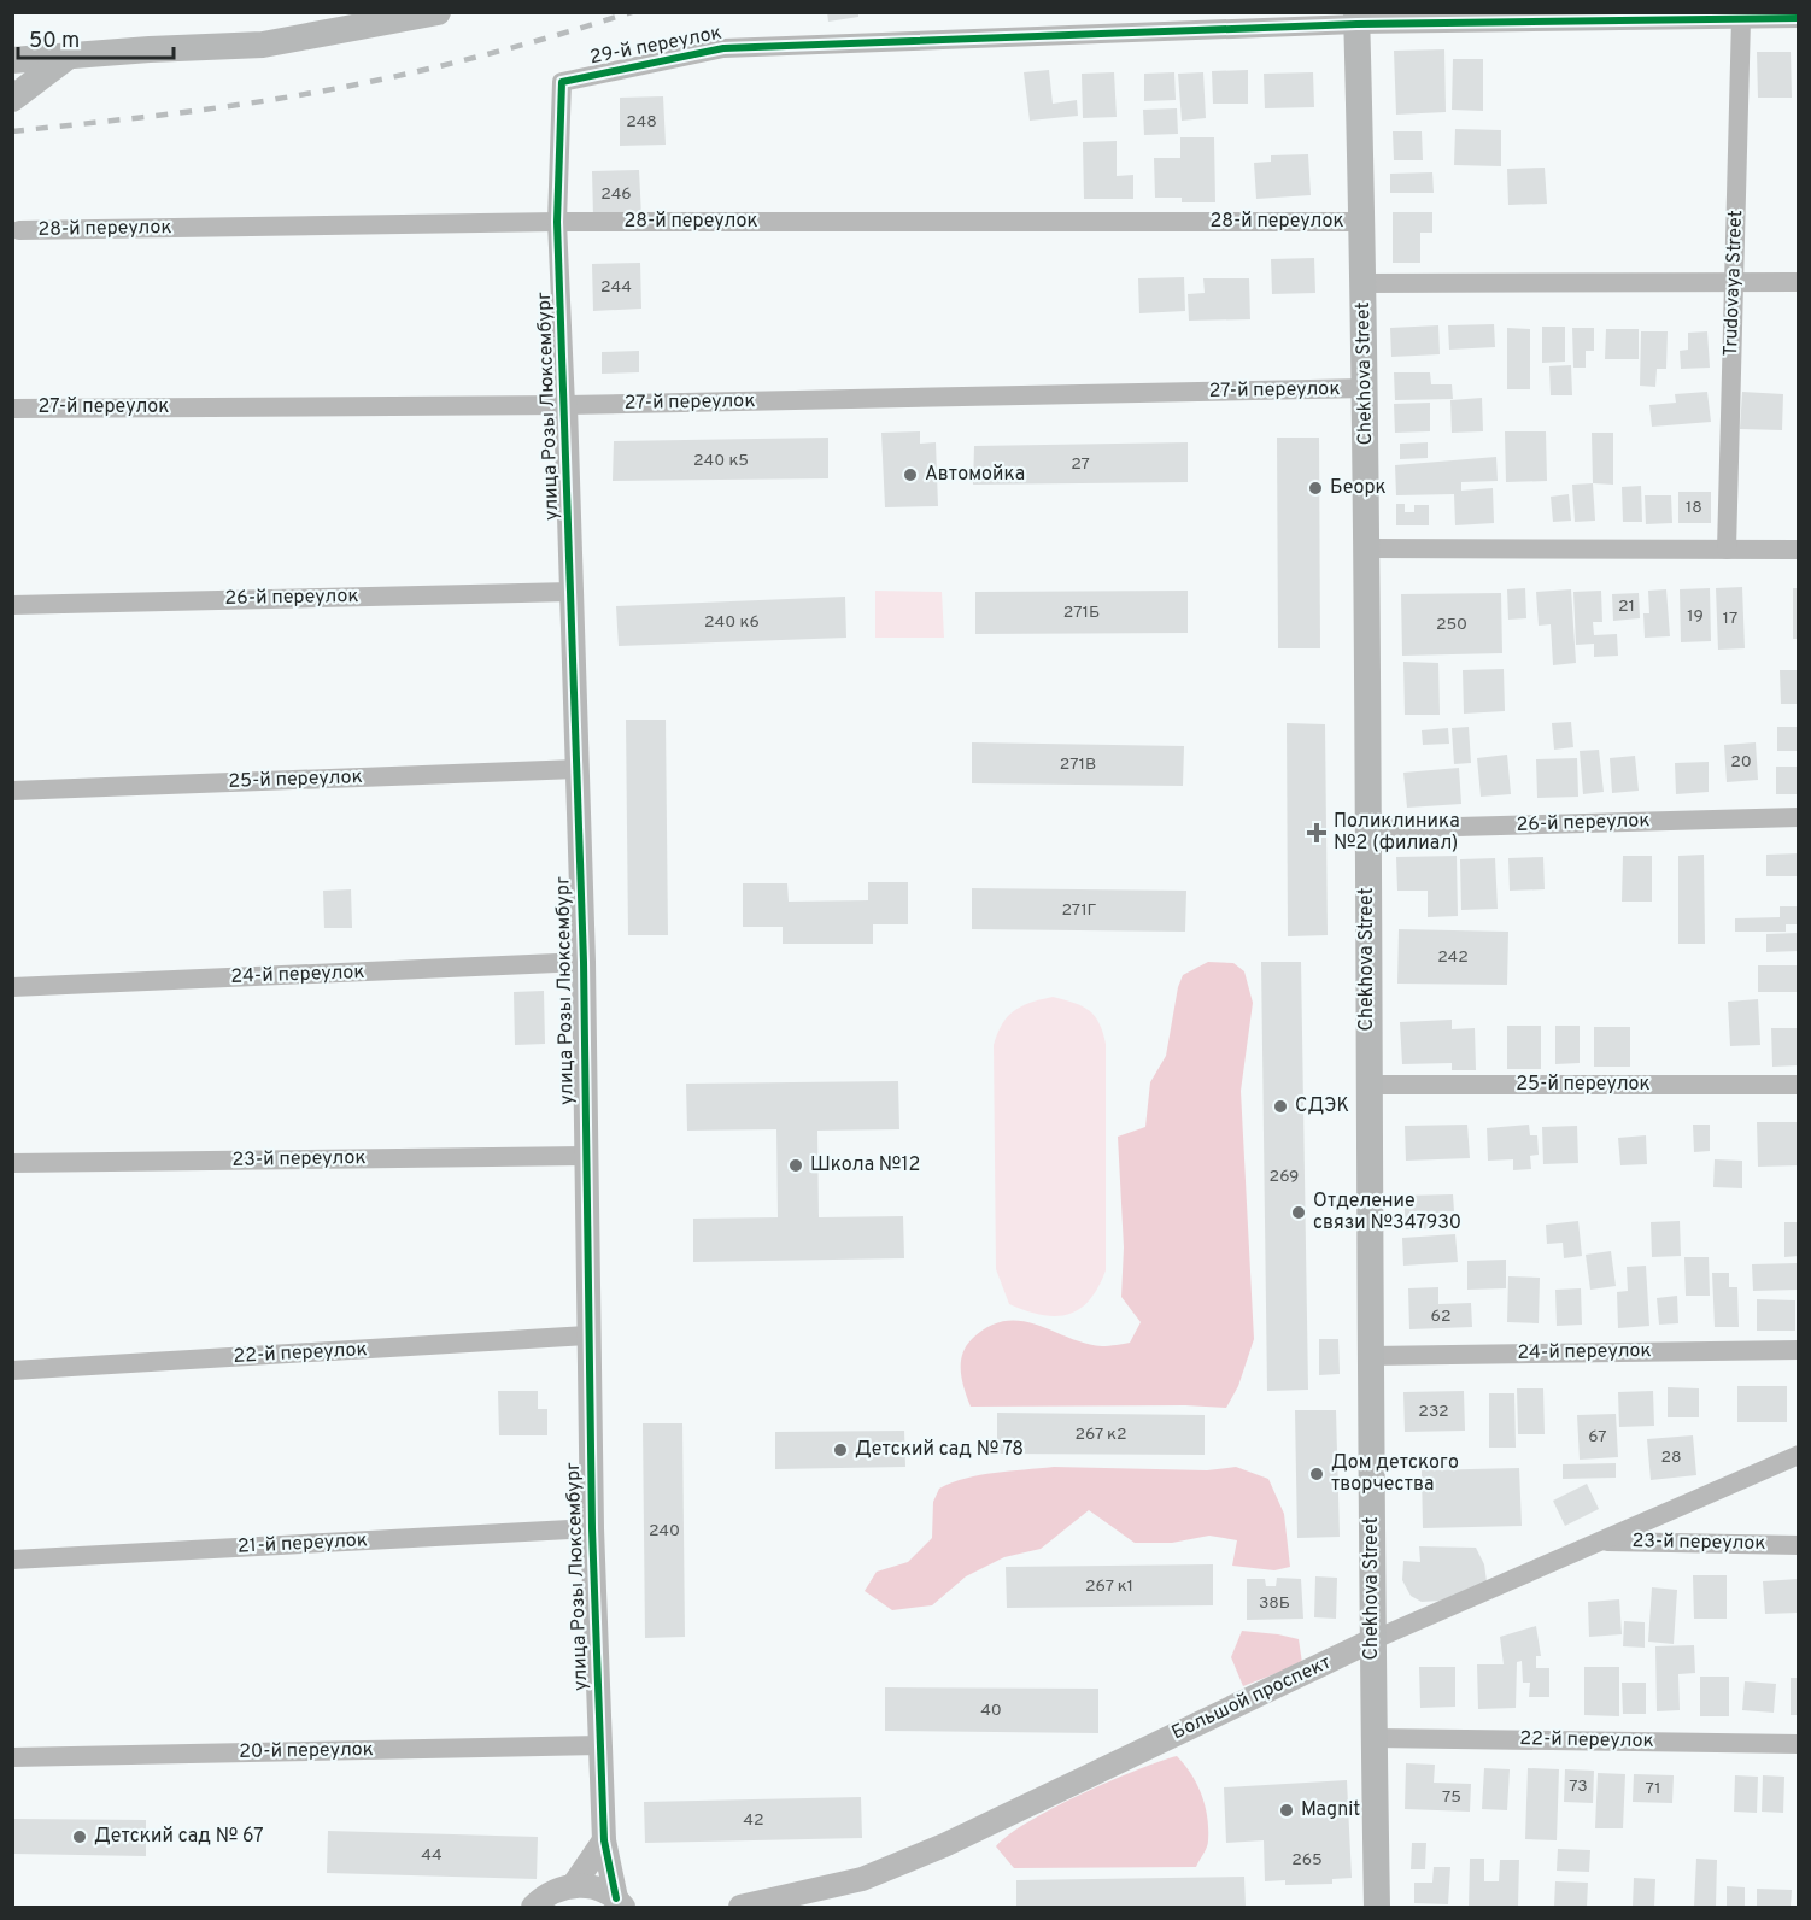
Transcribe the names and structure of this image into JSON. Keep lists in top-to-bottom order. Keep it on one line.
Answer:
{"streets":{"main road":["Chekhova Street"],"street":["29-й переулок","28-й переулок","Trudovaya Street","27-й переулок","улица Розы Люксембург","26-й переулок","25-й переулок","24-й переулок","23-й переулок","22-й переулок","21-й переулок","Большой проспект","20-й переулок"]},"crossings":[["29-й переулок","Trudovaya Street"],["29-й переулок","Chekhova Street"],["29-й переулок","улица Розы Люксембург"],["28-й переулок","Chekhova Street"],["28-й переулок","улица Розы Люксембург"],["Chekhova Street","27-й переулок"],["Chekhova Street","26-й переулок"],["Chekhova Street","25-й переулок"],["Chekhova Street","24-й переулок"],["Chekhova Street","22-й переулок"],["Chekhova Street","Большой проспект"],["27-й переулок","улица Розы Люксембург"],["улица Розы Люксембург","26-й переулок"],["улица Розы Люксембург","25-й переулок"],["улица Розы Люксембург","24-й переулок"],["улица Розы Люксембург","23-й переулок"],["улица Розы Люксембург","22-й переулок"],["улица Розы Люксембург","21-й переулок"],["улица Розы Люксембург","20-й переулок"],["23-й переулок","Большой проспект"]],"places":{"other":["Автомойка","Беорк","СДЭК","Школа №12","Отделение связи №347930","Детский сад № 78","Дом детского творчества","Magnit","Детский сад № 67"],"health":["Поликлиника №2 (филиал)"]},"house_numbers":["248","246","244","240 к5","27","18","21","271Б","19","17","240 к6","250","20","271В","271Г","242","269","62","232","267 к2","67","28","240","267 к1","38Б","40","73","71","75","42","44","265"],"scale_bar":"50 m"}
